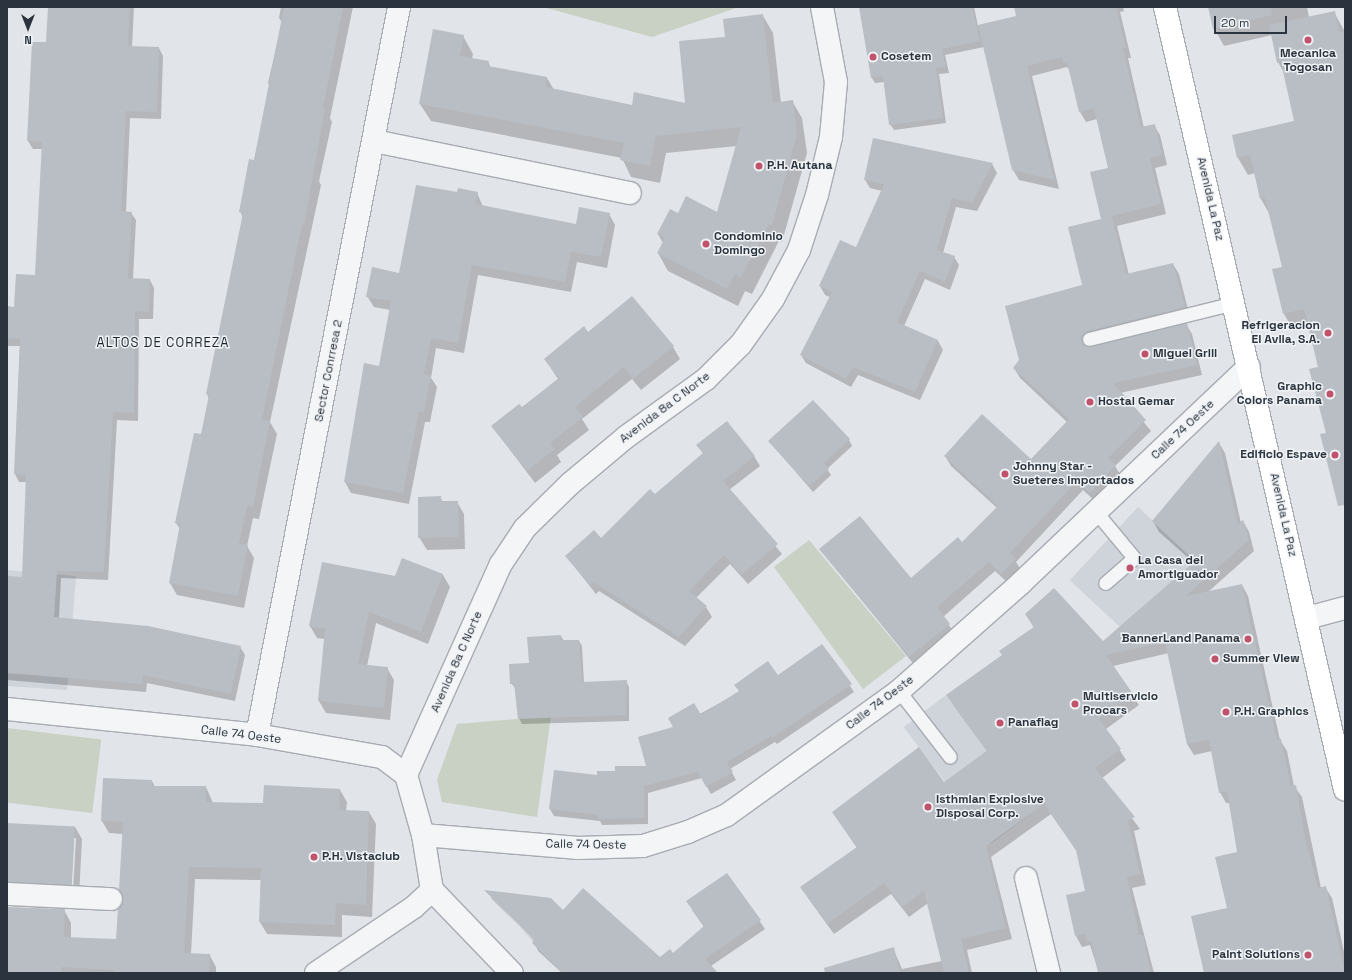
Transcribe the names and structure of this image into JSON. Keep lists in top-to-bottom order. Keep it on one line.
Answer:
{"streets":{"main road":["Avenida La Paz"],"street":["Sector Conrresa 2","Avenida 8a C Norte","Calle 74 Oeste"]},"crossings":[["Avenida La Paz","Calle 74 Oeste"],["Sector Conrresa 2","Calle 74 Oeste"],["Avenida 8a C Norte","Calle 74 Oeste"]],"districts":["ALTOS DE CORREZA"],"places":["Mecanica Togosan","Cosetem","P.H. Autana","Condominio Domingo","Refrigeracion El Avila, S.A.","Miguel Grill","Graphic Colors Panama","Hostal Gemar","Edificio Espave","Johnny Star - Sueteres Importados","La Casa del Amortiguador","BannerLand Panama","Summer View","Multiservicio Procars","P.H. Graphics","Panaflag","Isthmian Explosive Disposal Corp.","P.H. Vistaclub","Paint Solutions"],"scale_bar":"20 m","north":"bottom"}
